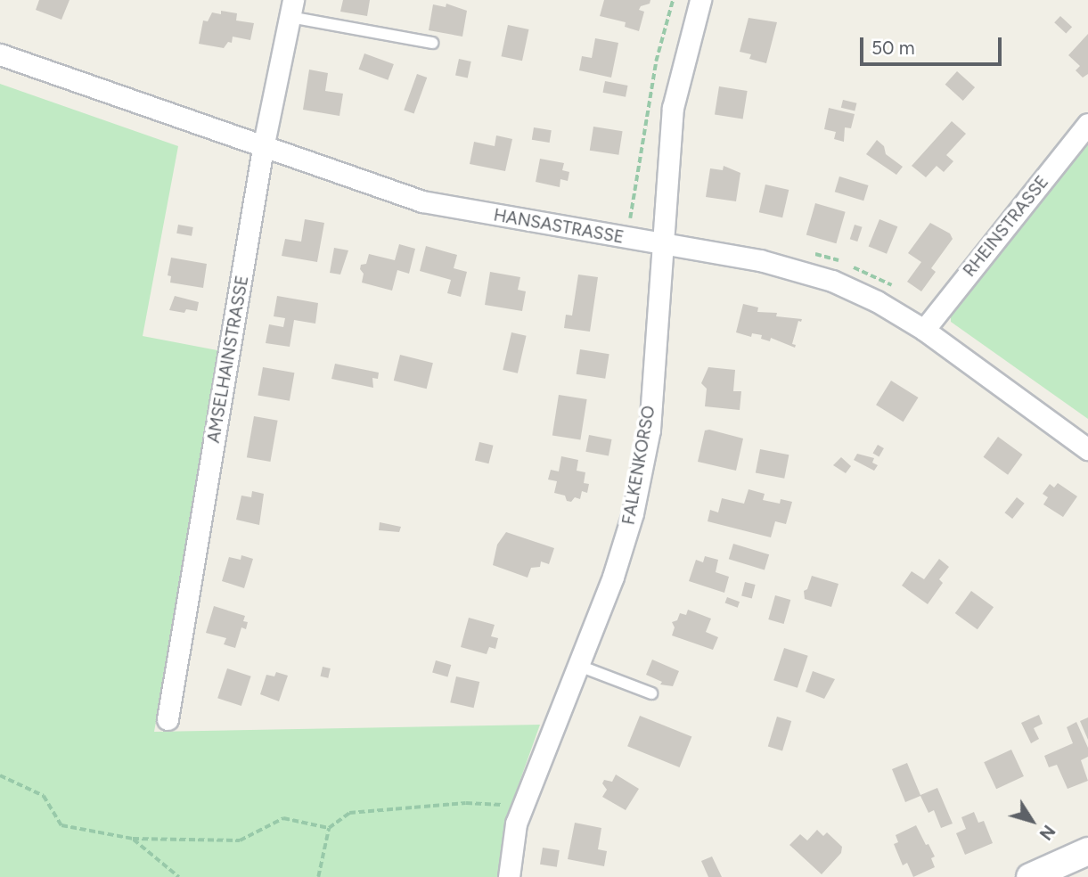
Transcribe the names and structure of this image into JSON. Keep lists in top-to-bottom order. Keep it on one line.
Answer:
{"streets":{"street":["HANSASTRASSE","RHEINSTRASSE","AMSELHAINSTRASSE","FALKENKORSO"]},"crossings":[["HANSASTRASSE","RHEINSTRASSE"],["HANSASTRASSE","AMSELHAINSTRASSE"],["HANSASTRASSE","FALKENKORSO"]],"scale_bar":"50 m","north":"bottom right"}
